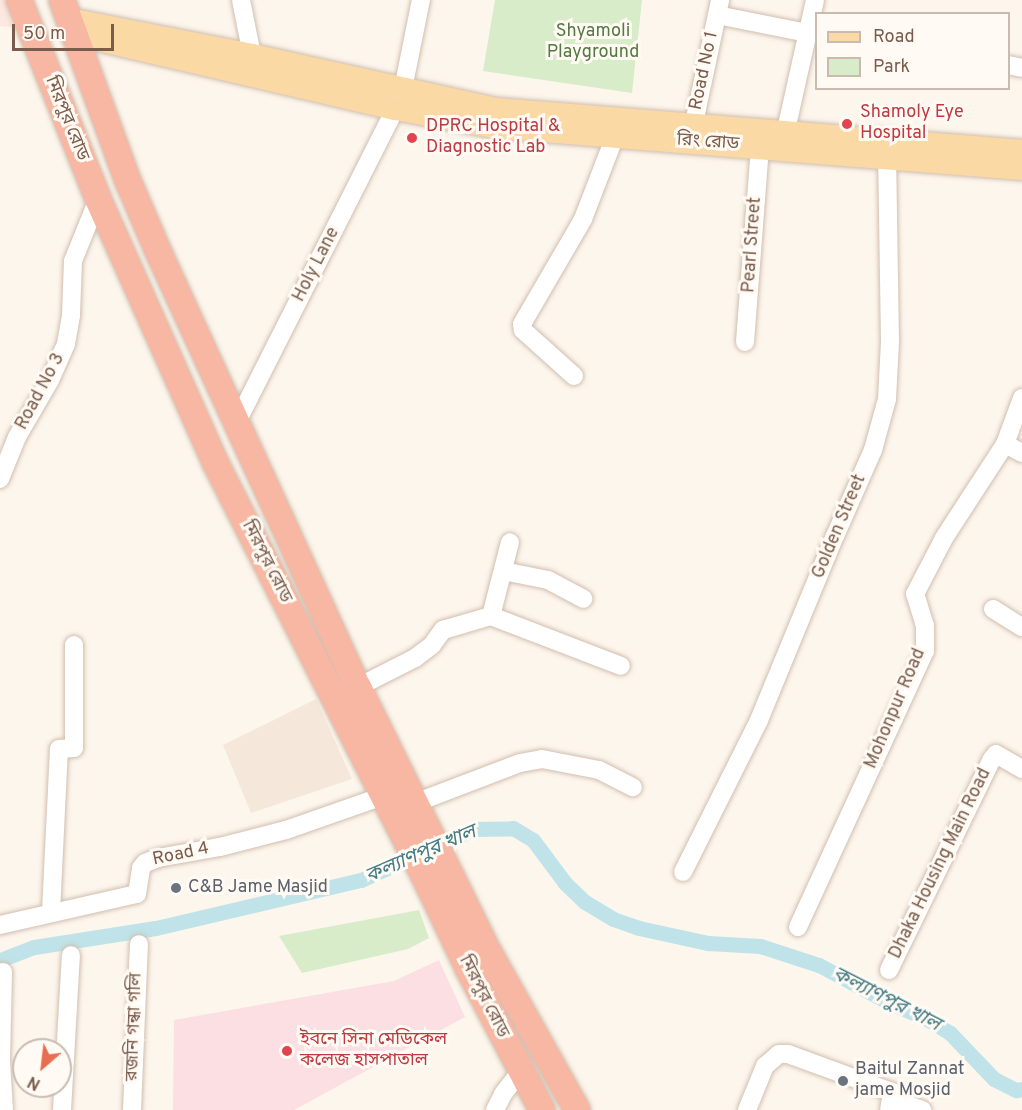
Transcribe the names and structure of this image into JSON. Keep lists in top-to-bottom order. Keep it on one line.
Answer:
{"streets":{"highway":["মিরপুর রোড"],"main road":["রিং রোড"],"street":["Road No 1","Pearl Street","Holy Lane","Road No 3","Golden Street","Mohonpur Road","Road 4","Dhaka Housing Main Road","রজনি গন্ধা গলি"]},"crossings":[["Road No 1","রিং রোড"],["মিরপুর রোড","রিং রোড"],["মিরপুর রোড","Holy Lane"],["মিরপুর রোড","Road No 3"],["মিরপুর রোড","Road 4"],["রিং রোড","Pearl Street"],["রিং রোড","Holy Lane"],["রিং রোড","Golden Street"]],"water":["কল্যাণপুর খাল"],"parks":["Shyamoli Playground"],"places":["Shamoly Eye Hospital","DPRC Hospital & Diagnostic Lab","C&B Jame Masjid","ইবনে সিনা মেডিকেল কলেজ হাসপাতাল","Baitul Zannat jame Mosjid"],"legend":["Road","Park"],"scale_bar":"50 m","north":"bottom left"}
